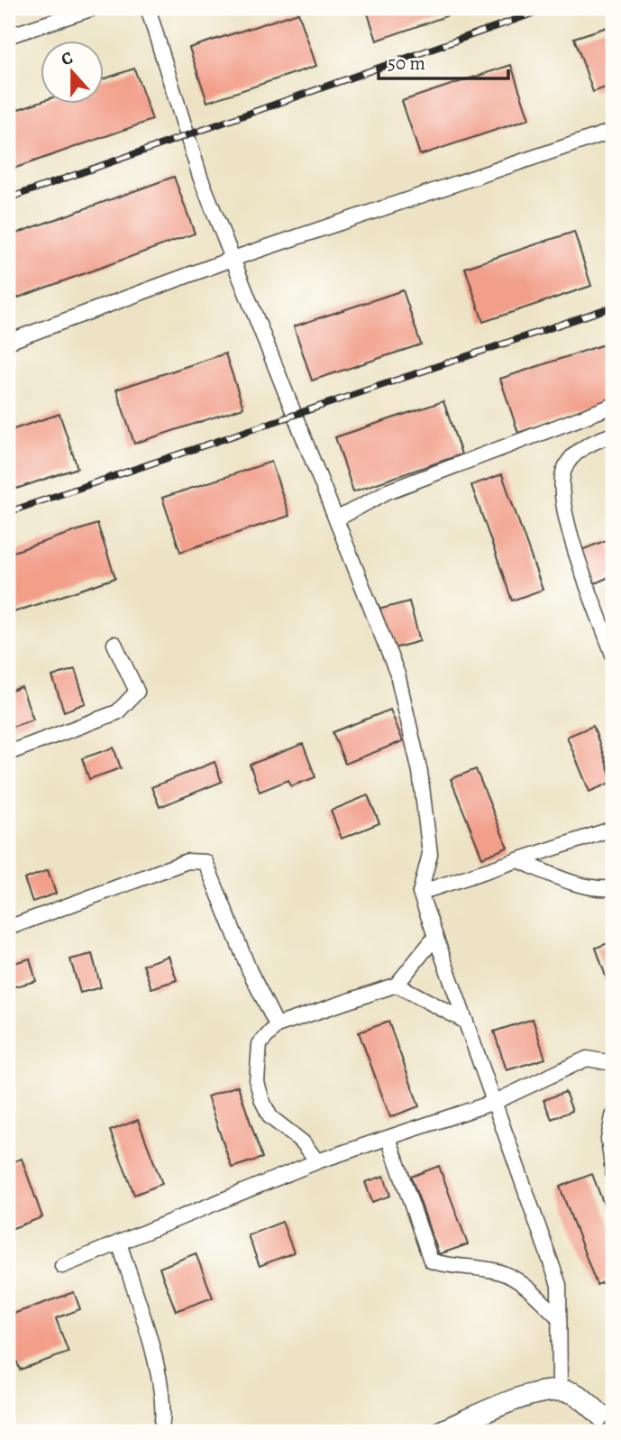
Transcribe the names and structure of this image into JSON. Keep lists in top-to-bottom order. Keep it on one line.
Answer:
{"scale_bar":"50 m","north":"top"}
